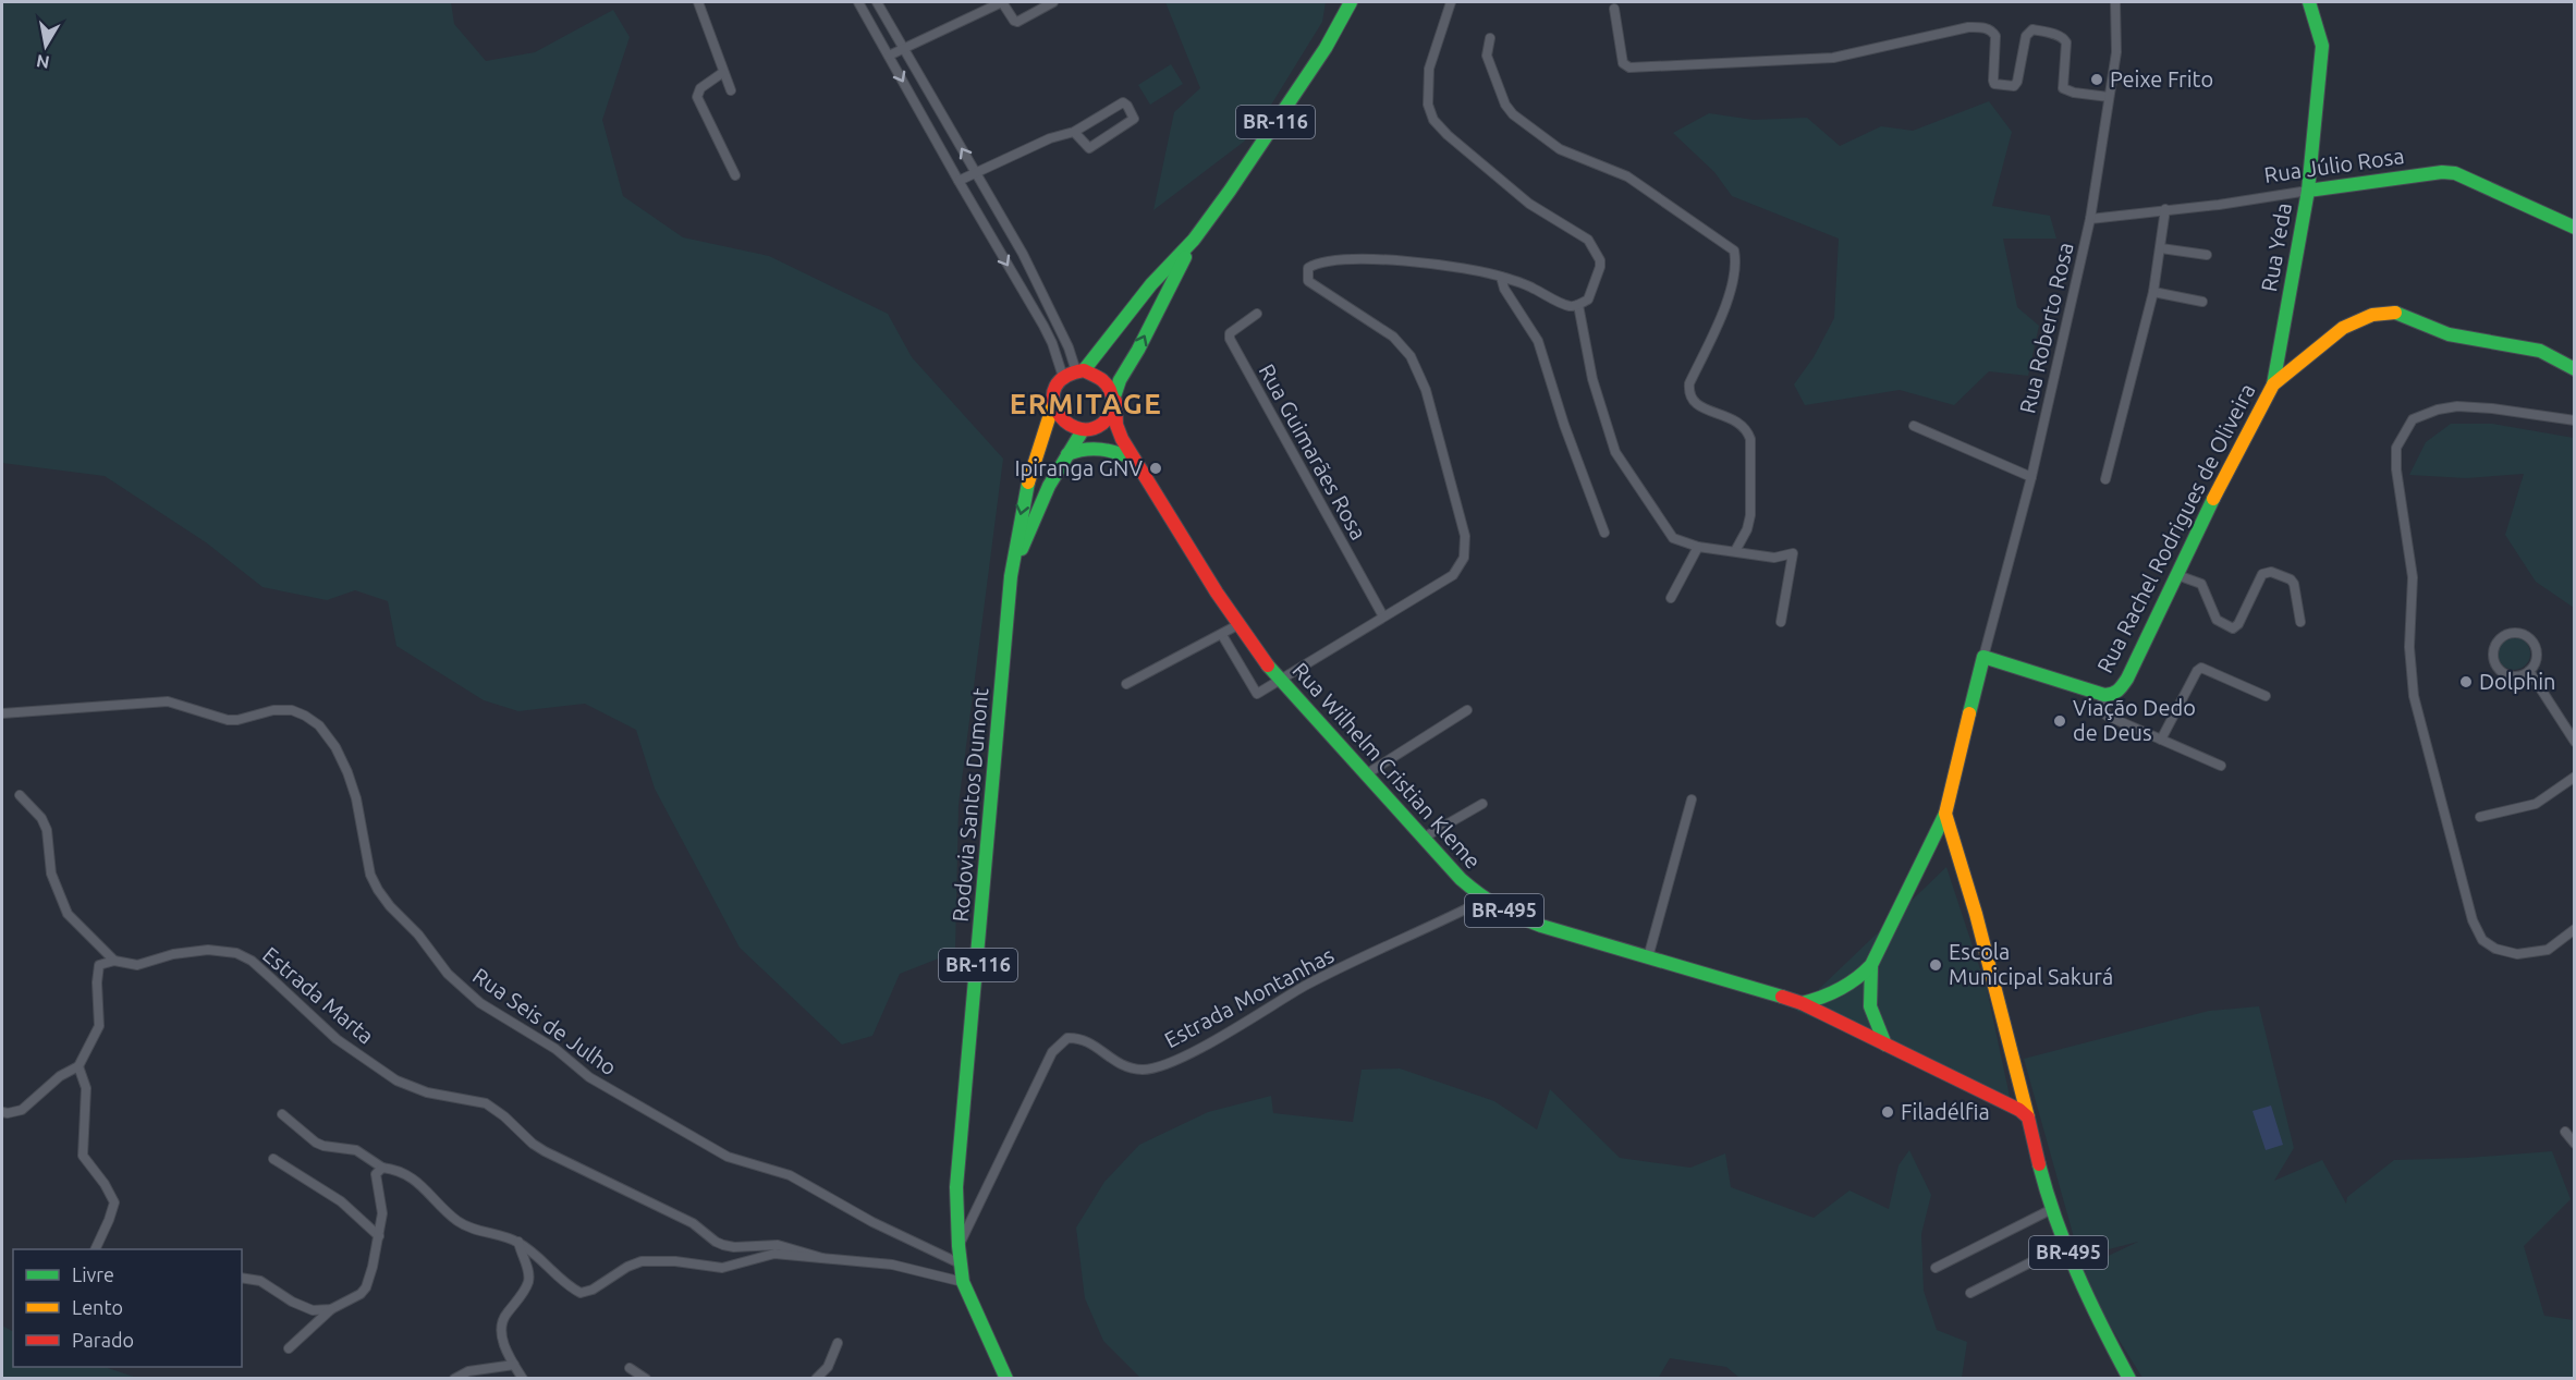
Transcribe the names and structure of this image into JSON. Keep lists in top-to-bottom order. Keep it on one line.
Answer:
{"streets":{"main road":["BR-116","Rua Júlio Rosa","Rua Yeda","Rua Rachel Rodrigues de Oliveira","Rua Wilhelm Cristian Kleme","Rodovia Santos Dumont","BR-495"],"street":["Rua Roberto Rosa","Rua Guimarães Rosa","Estrada Marta","Estrada Montanhas","Rua Seis de Julho"]},"crossings":[["BR-116","Rodovia Santos Dumont"],["BR-116","BR-495"],["Rua Júlio Rosa","Rua Yeda"],["Rua Júlio Rosa","Rua Roberto Rosa"],["Rua Yeda","Rua Rachel Rodrigues de Oliveira"],["Rua Roberto Rosa","Rua Rachel Rodrigues de Oliveira"],["Rua Wilhelm Cristian Kleme","BR-495"],["Rua Wilhelm Cristian Kleme","Estrada Montanhas"],["Rodovia Santos Dumont","Estrada Montanhas"],["Rodovia Santos Dumont","Rua Seis de Julho"]],"districts":["ERMITAGE"],"places":["Peixe Frito","Ipiranga GNV","Dolphin","Viação Dedo de Deus","Escola Municipal Sakurá","Filadélfia"],"legend":["Livre","Lento","Parado"],"north":"bottom"}
